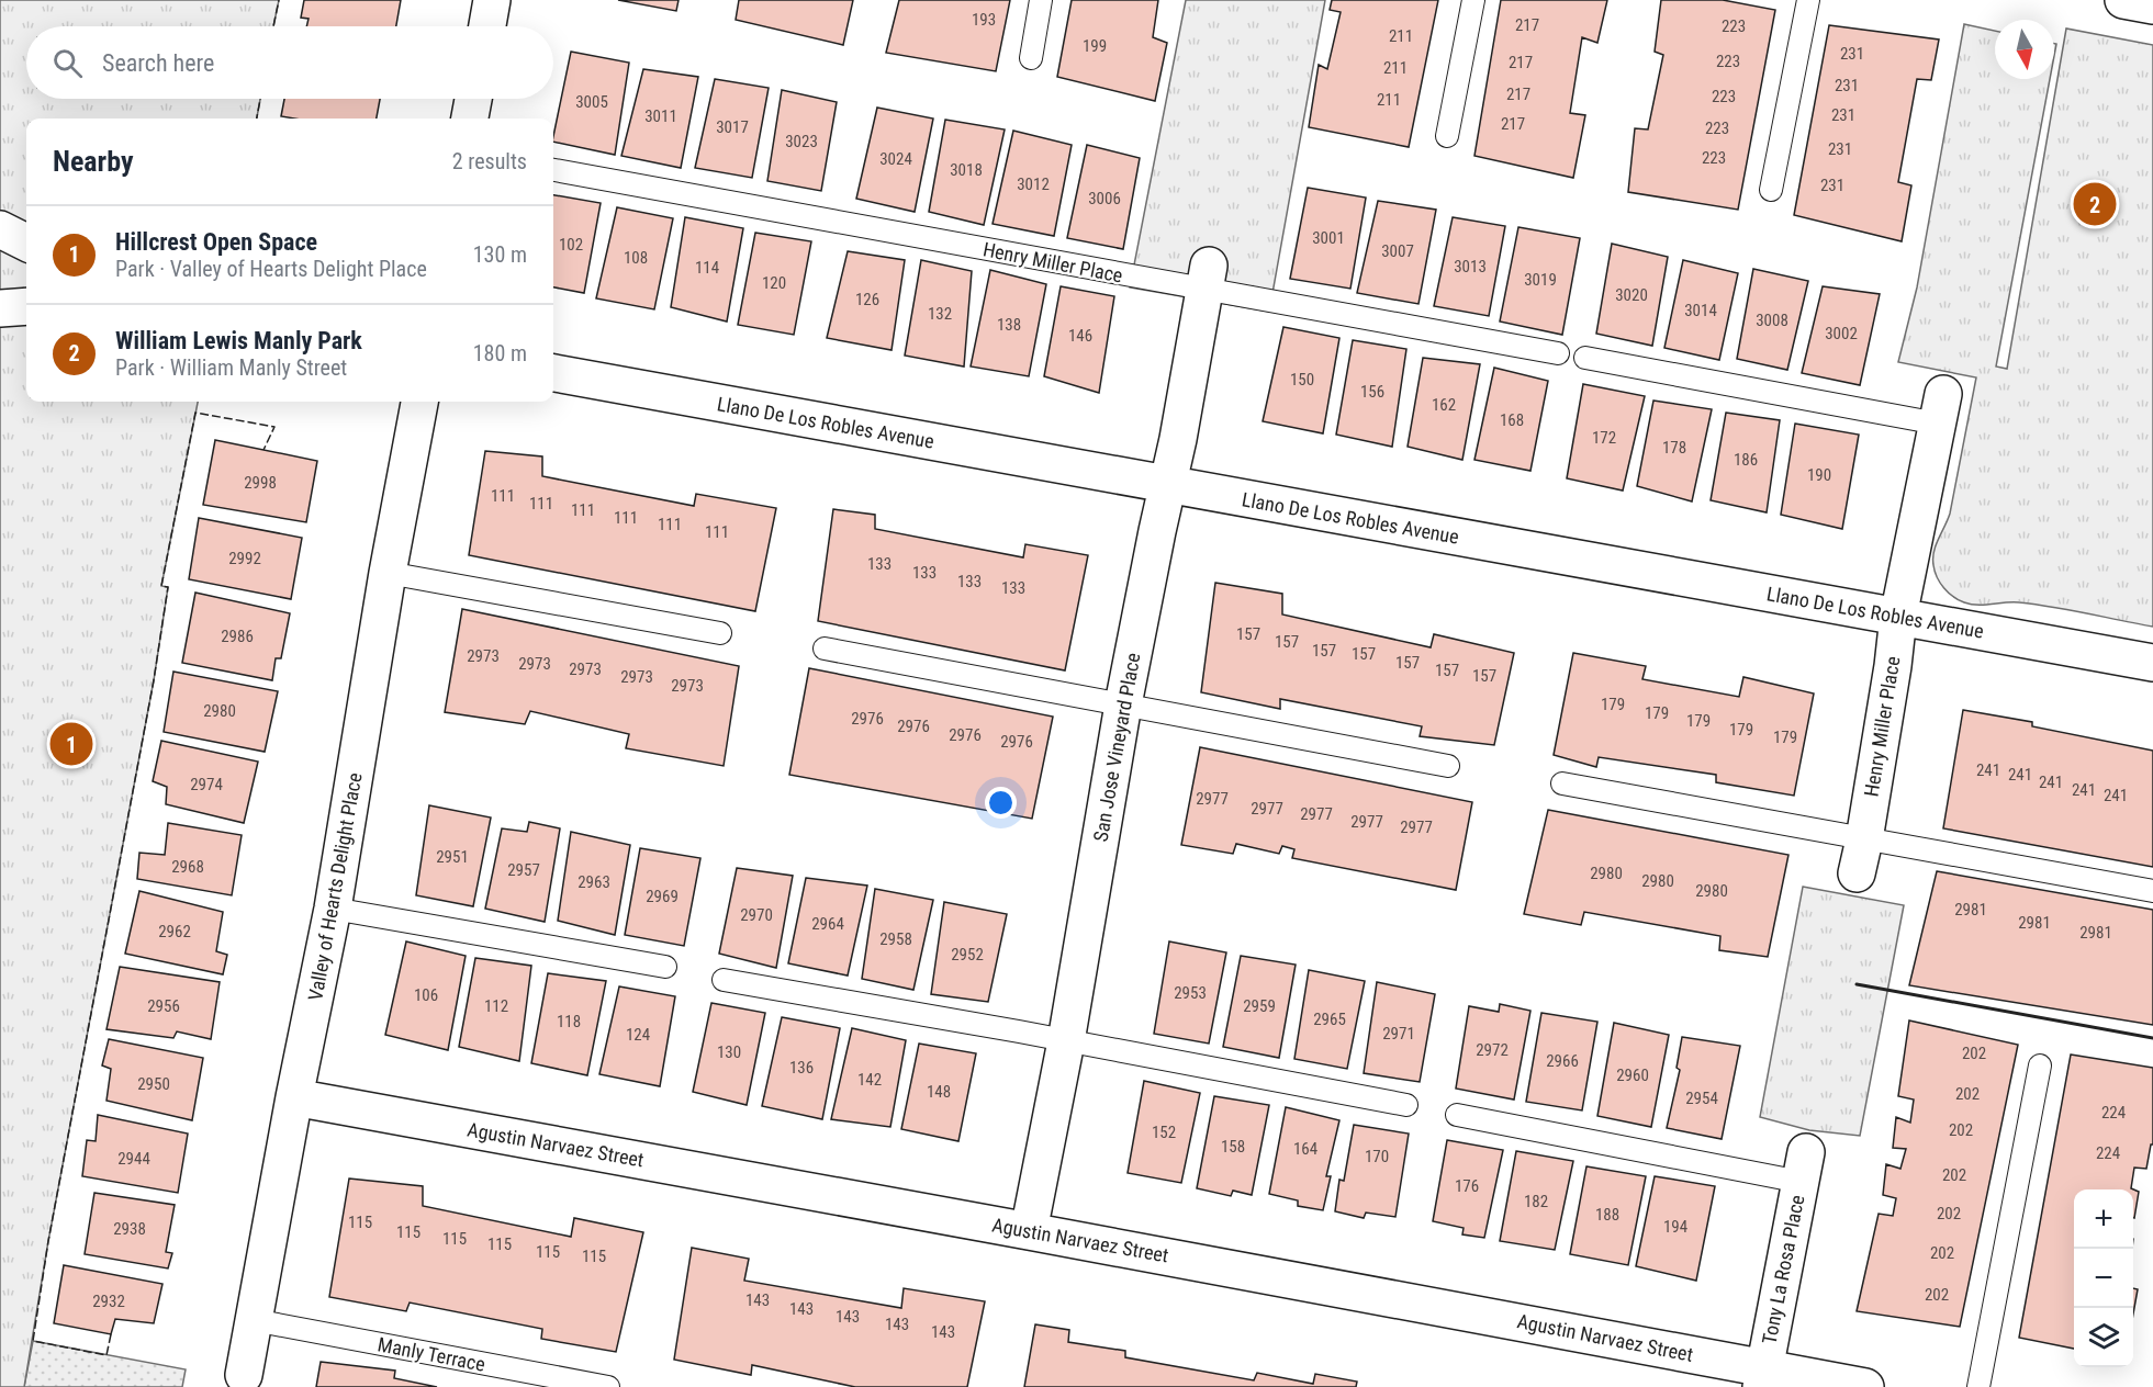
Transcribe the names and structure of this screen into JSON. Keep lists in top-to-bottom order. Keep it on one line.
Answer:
{"streets":{"street":["Henry Miller Place","Llano De Los Robles Avenue","San Jose Vineyard Place","Valley of Hearts Delight Place","Agustin Narvaez Street","Tony La Rosa Place"],"lane":["Manly Terrace"]},"crossings":[["Henry Miller Place","Llano De Los Robles Avenue"],["Henry Miller Place","San Jose Vineyard Place"],["Llano De Los Robles Avenue","San Jose Vineyard Place"],["San Jose Vineyard Place","Agustin Narvaez Street"],["Valley of Hearts Delight Place","Agustin Narvaez Street"],["Valley of Hearts Delight Place","Manly Terrace"],["Agustin Narvaez Street","Tony La Rosa Place"]],"house_numbers":["193","217","223","211","199","231","223","217","211","231","217","223","211","3005","231","3011","217","3017","223","3023","231","223","3024","3018","3012","231","3006","3001","102","3007","108","3013","114","3019","120","3020","126","3014","132","3008","138","3002","146","150","156","162","168","172","178","186","190","2998","111","111","111","111","111","111","2992","133","133","133","133","157","2986","157","157","157","2973","157","2973","2973","157","157","2973","2973","179","2980","179","2976","179","2976","179","2976","179","2976","241","241","241","2974","241","241","2977","2977","2977","2977","2977","2951","2968","2957","2980","2980","2963","2980","2969","2981","2970","2981","2964","2962","2981","2958","2952","2953","106","2956","112","2959","2965","118","2971","124","2972","130","202","2966","136","2960","142","2950","148","202","2954","224","202","152","158","164","224","170","2944","202","176","182","202","188","115","194","2938","115","115","115","115","202","115","202","143","2932","143","143","143","143"],"north":"bottom","page":{"search":"Search here","heading":["Nearby","2 results"],"pins":["2","1"],"list":[{"mark":"1","name":"Hillcrest Open Space","note":"Park · Valley of Hearts Delight Place","value":"130 m"},{"mark":"2","name":"William Lewis Manly Park","note":"Park · William Manly Street","value":"180 m"}],"map_buttons":["+","−"]}}
